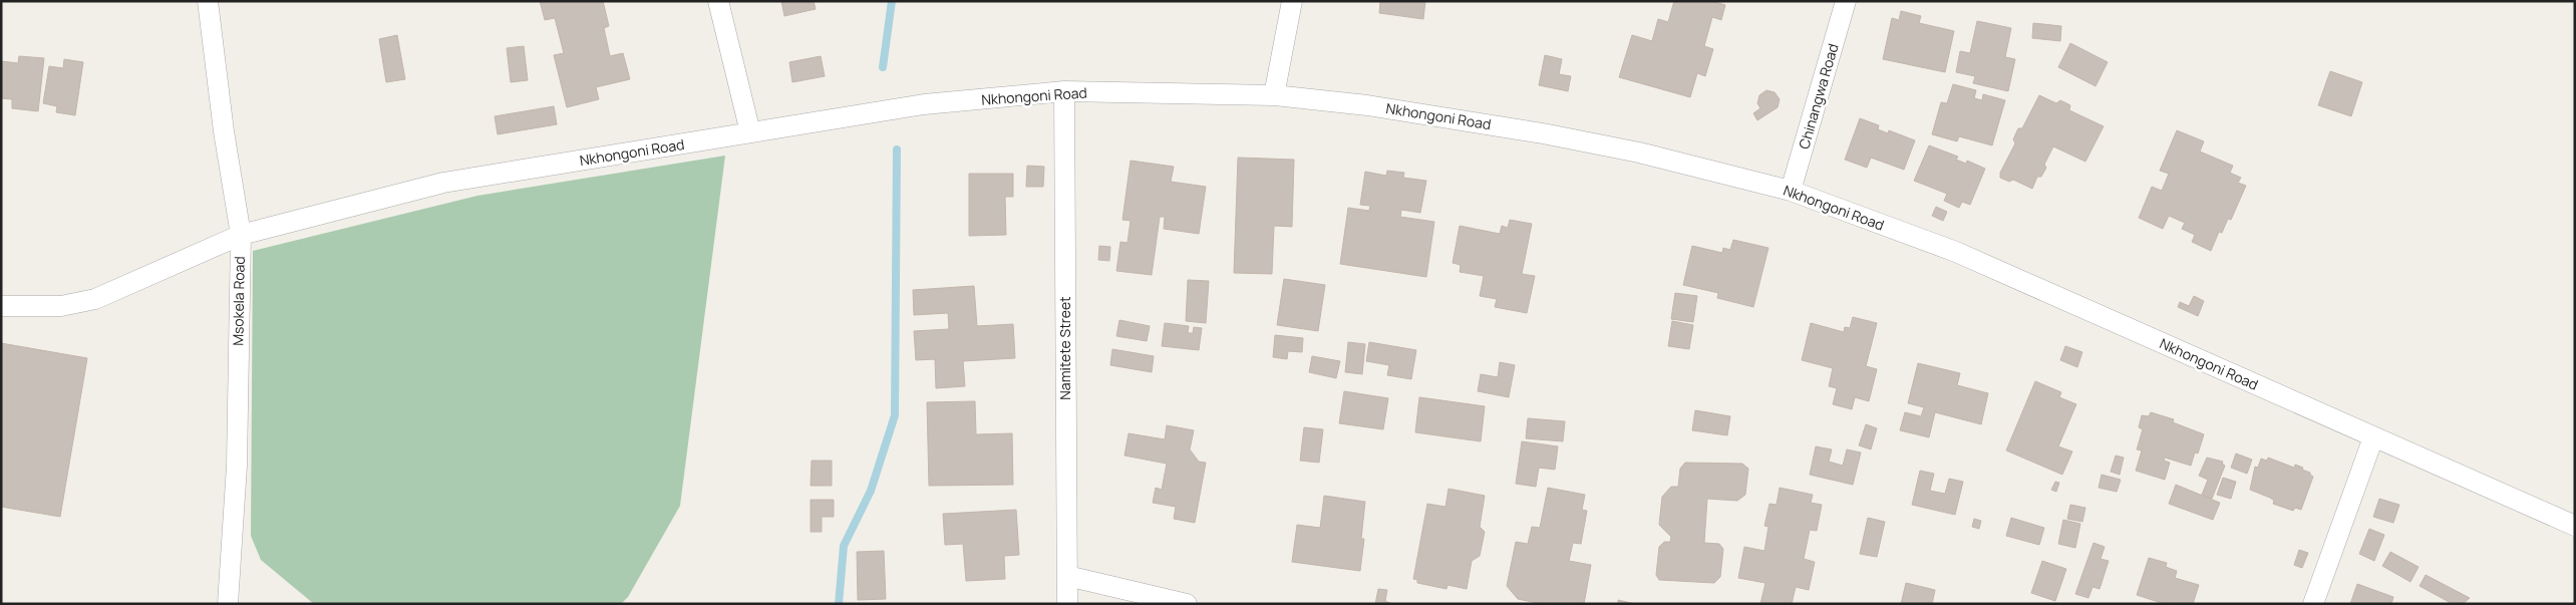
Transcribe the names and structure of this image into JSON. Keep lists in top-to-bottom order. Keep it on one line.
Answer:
{"streets":{"street":["Nkhongoni Road","Chinangwa Road","Msokela Road","Namitete Street"]},"crossings":[["Nkhongoni Road","Chinangwa Road"],["Nkhongoni Road","Msokela Road"],["Nkhongoni Road","Namitete Street"]]}
